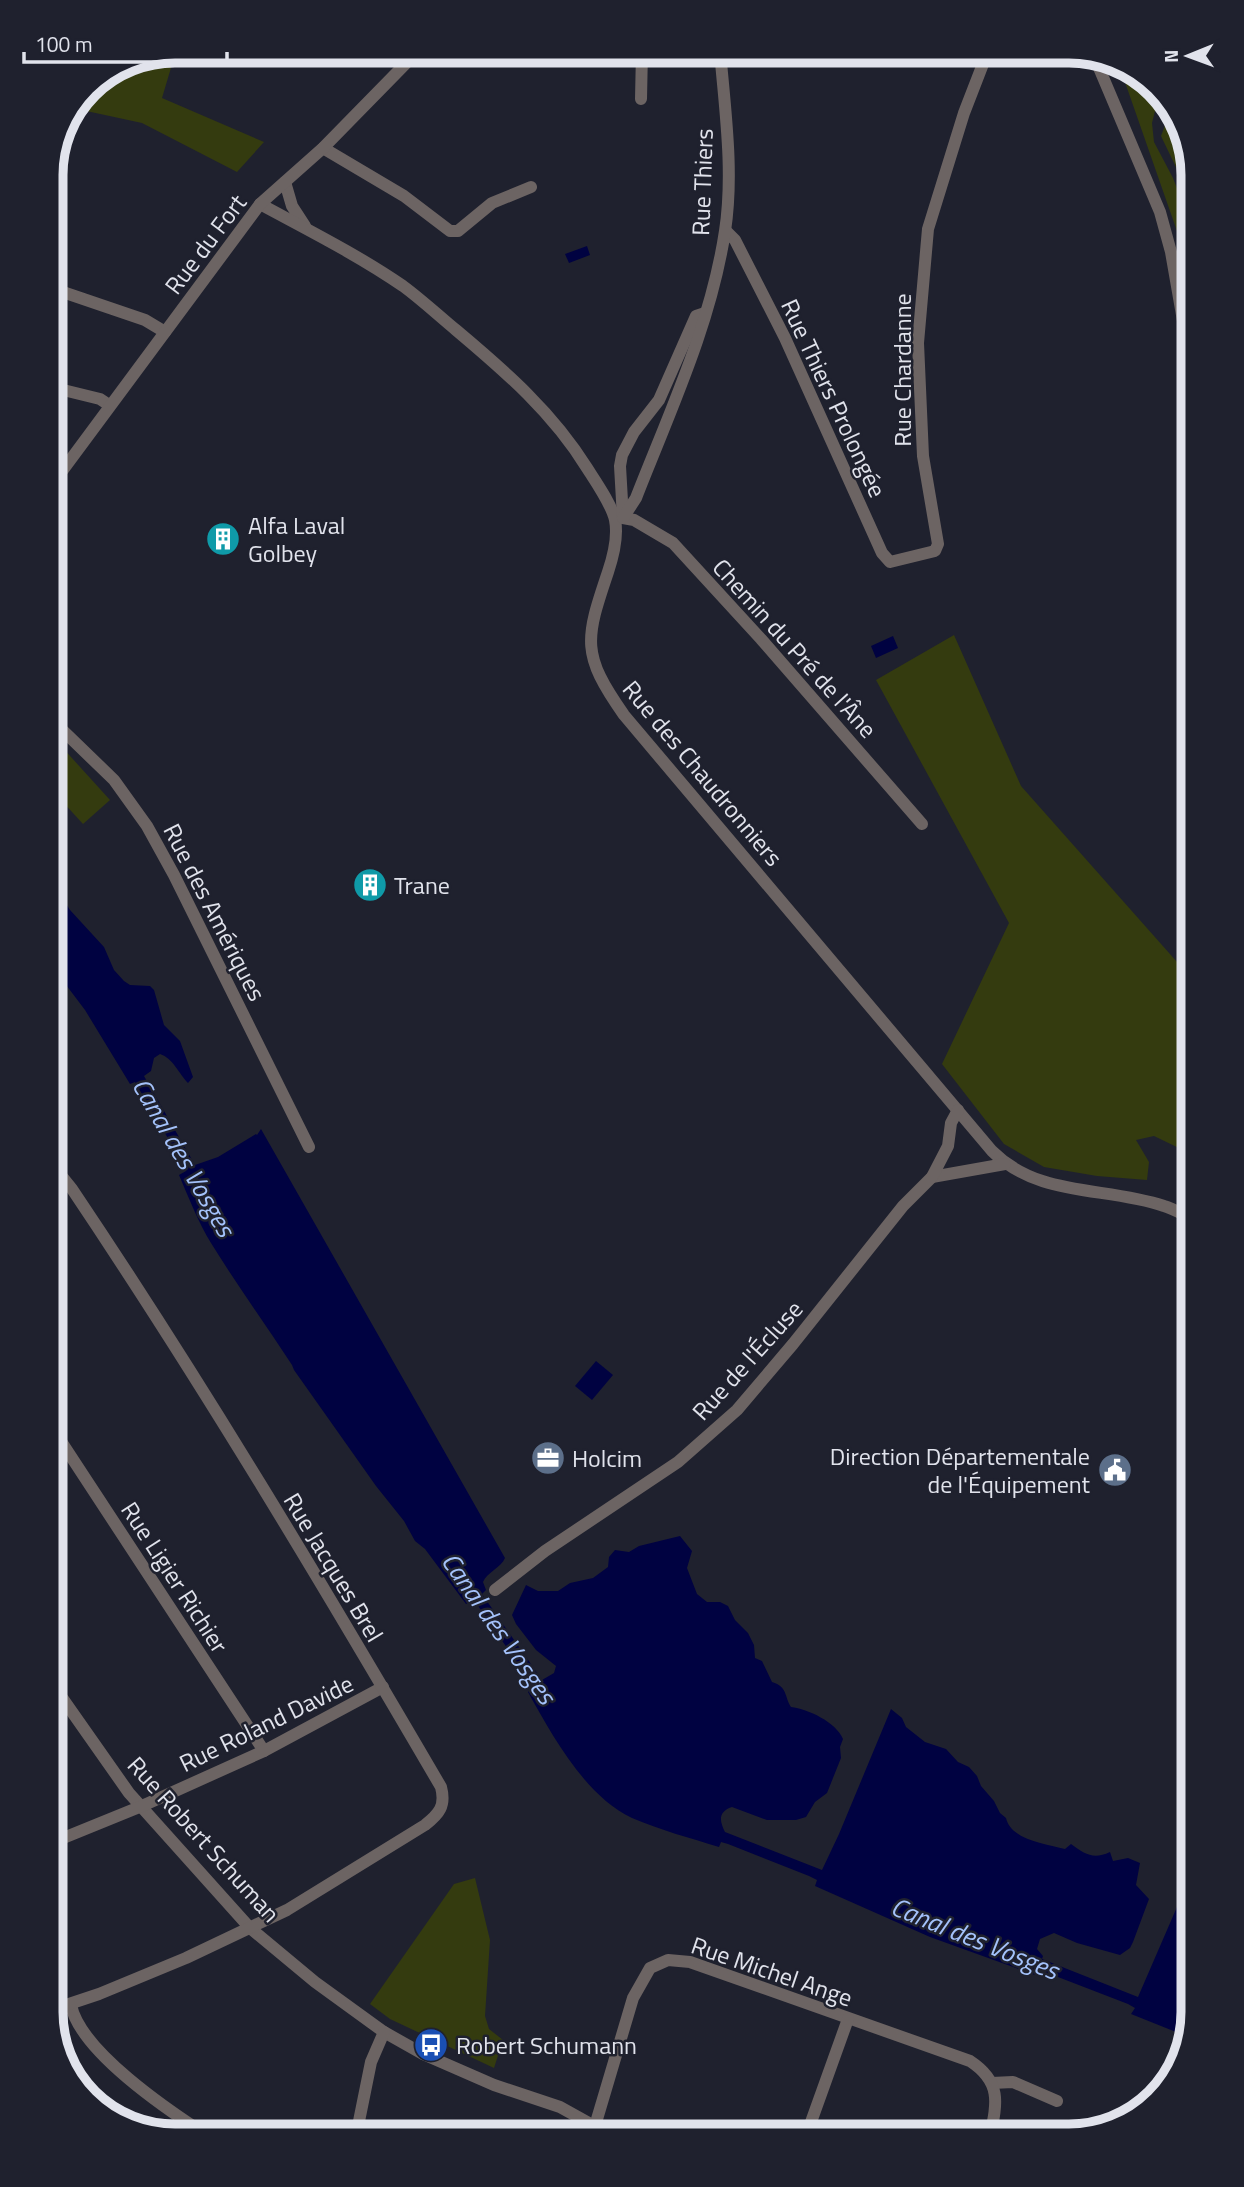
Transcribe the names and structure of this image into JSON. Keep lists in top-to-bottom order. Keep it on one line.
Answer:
{"streets":{"street":["Rue Thiers","Rue du Fort","Rue Chardanne","Rue Thiers Prolongée","Chemin du Pré de l'Âne","Rue des Chaudronniers","Rue des Amériques","Rue de l'Écluse","Rue Jacques Brel","Rue Ligier Richier","Rue Roland Davide","Rue Robert Schuman","Rue Michel Ange"]},"crossings":[["Rue Thiers","Rue Thiers Prolongée"],["Rue Thiers","Chemin du Pré de l'Âne"],["Rue Thiers","Rue des Chaudronniers"],["Rue Chardanne","Rue Thiers Prolongée"],["Chemin du Pré de l'Âne","Rue des Chaudronniers"],["Rue des Chaudronniers","Rue de l'Écluse"],["Rue Jacques Brel","Rue Roland Davide"],["Rue Jacques Brel","Rue Robert Schuman"],["Rue Ligier Richier","Rue Roland Davide"],["Rue Roland Davide","Rue Robert Schuman"]],"water":["Canal des Vosges"],"places":{"building":["Alfa Laval Golbey","Trane"],"office":["Holcim"],"public building":["Direction Départementale de l'Équipement"],"bus stop":["Robert Schumann"]},"scale_bar":"100 m","north":"left"}
